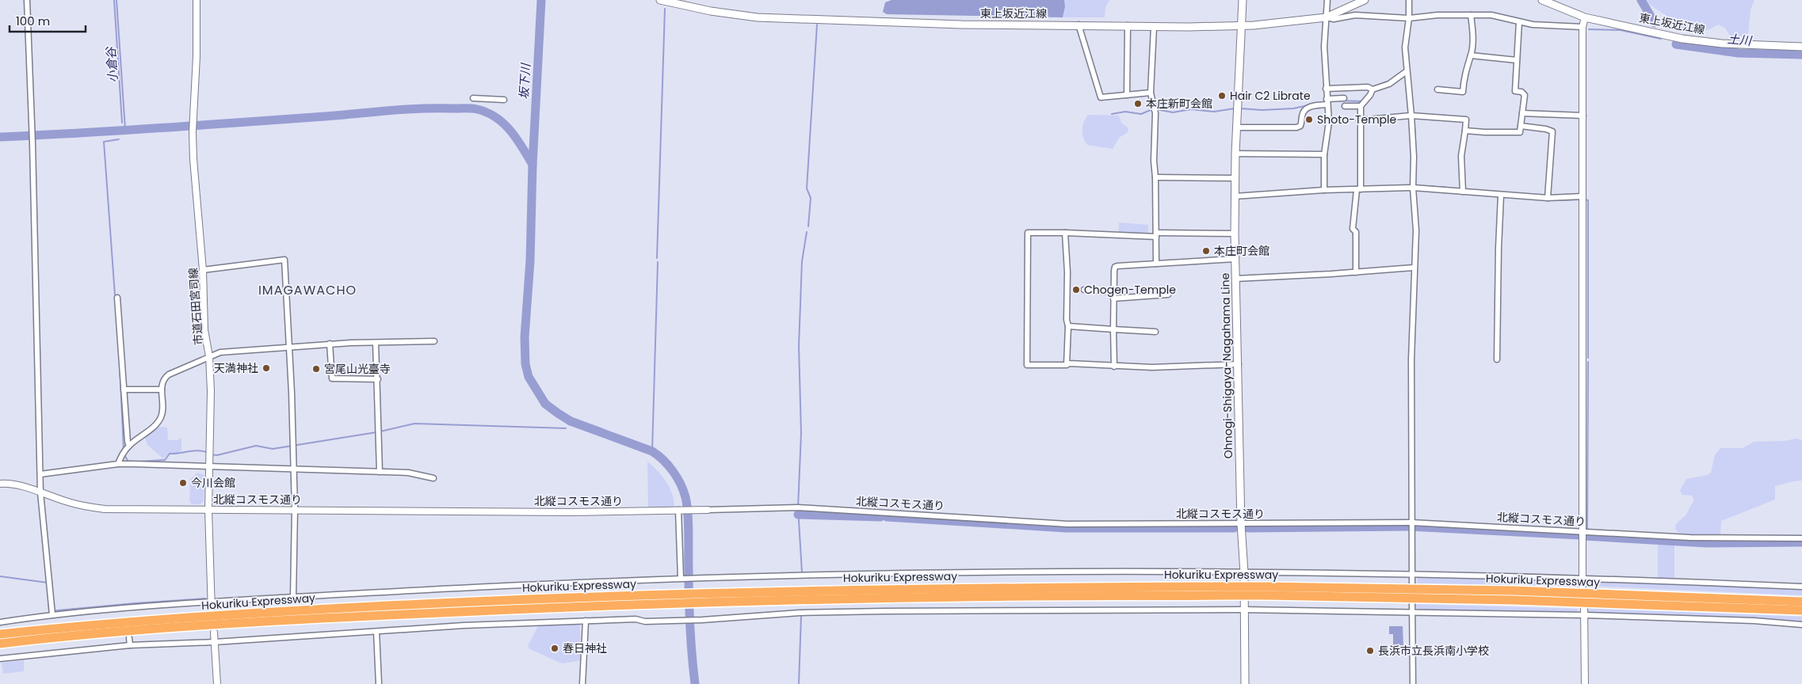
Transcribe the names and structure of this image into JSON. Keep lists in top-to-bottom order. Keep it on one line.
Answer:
{"streets":{"highway":["Hokuriku Expressway"],"main road":["東上坂近江線","Ohnogi-Shigaya-Nagahama Line"],"street":["市道石田宮司線","北縦コスモス通り"]},"crossings":[["東上坂近江線","Ohnogi-Shigaya-Nagahama Line"],["市道石田宮司線","北縦コスモス通り"],["Ohnogi-Shigaya-Nagahama Line","北縦コスモス通り"]],"districts":["IMAGAWACHO"],"water":["土川","小倉谷","坂下川"],"places":["Hair C2 Librate","本庄新町会館","Shoto-Temple","本庄町会館","Chogen-Temple","天満神社","宮尾山光臺寺","今川会館","春日神社","長浜市立長浜南小学校"],"scale_bar":"100 m"}
